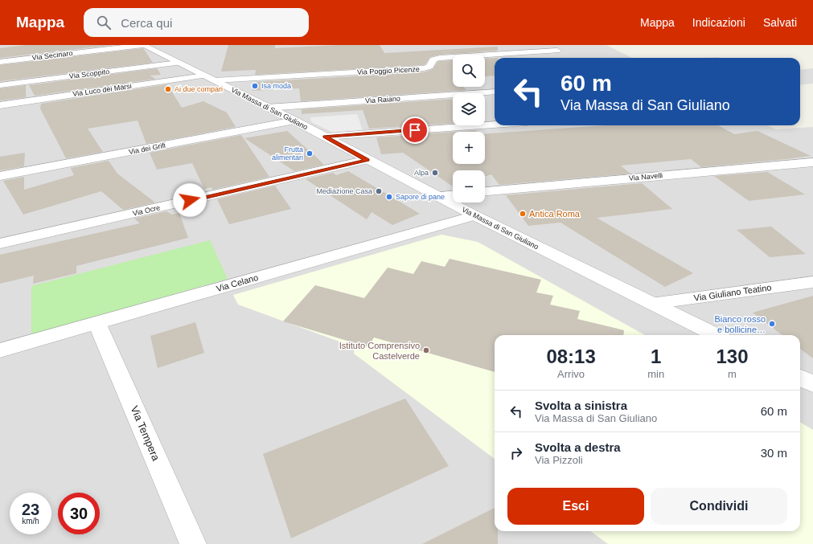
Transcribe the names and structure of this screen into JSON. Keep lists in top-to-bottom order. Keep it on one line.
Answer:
{"streets":{"street":["Via Secinaro","Via Poggio Picenze","Via Scoppito","Via Luco dei Marsi","Via Raiano","Via Massa di San Giuliano","Via dei Grifi","Via Navelli","Via Ocre","Via Celano","Via Giuliano Teatino","Via Tempera"]},"crossings":[["Via Secinaro","Via Massa di San Giuliano"],["Via Poggio Picenze","Via Luco dei Marsi"],["Via Poggio Picenze","Via Massa di San Giuliano"],["Via Scoppito","Via Massa di San Giuliano"],["Via Luco dei Marsi","Via Massa di San Giuliano"],["Via Raiano","Via Massa di San Giuliano"],["Via Massa di San Giuliano","Via dei Grifi"],["Via Massa di San Giuliano","Via Ocre"],["Via Massa di San Giuliano","Via Celano"],["Via Massa di San Giuliano","Via Giuliano Teatino"],["Via Celano","Via Tempera"]],"places":["Isa moda","Ai due compari","Frutta alimentari","Alpa","Mediazione Casa","Sapore di pane","Antica Roma","Bianco rosso e bollicine…","Istituto Comprensivo Castelverde"],"page":{"header":"Mappa","search":"Cerca qui","nav":["Mappa","Indicazioni","Salvati"],"map_buttons":["+","−"],"turn":["60 m","Via Massa di San Giuliano"],"eta":["08:13","Arrivo","1","min","130","m"],"list":[{"name":"Svolta a sinistra","note":"Via Massa di San Giuliano","value":"60 m"},{"name":"Svolta a destra","note":"Via Pizzoli","value":"30 m"}],"buttons":["Esci","Condividi"],"speed":"23 km/h","limit":"30"}}
